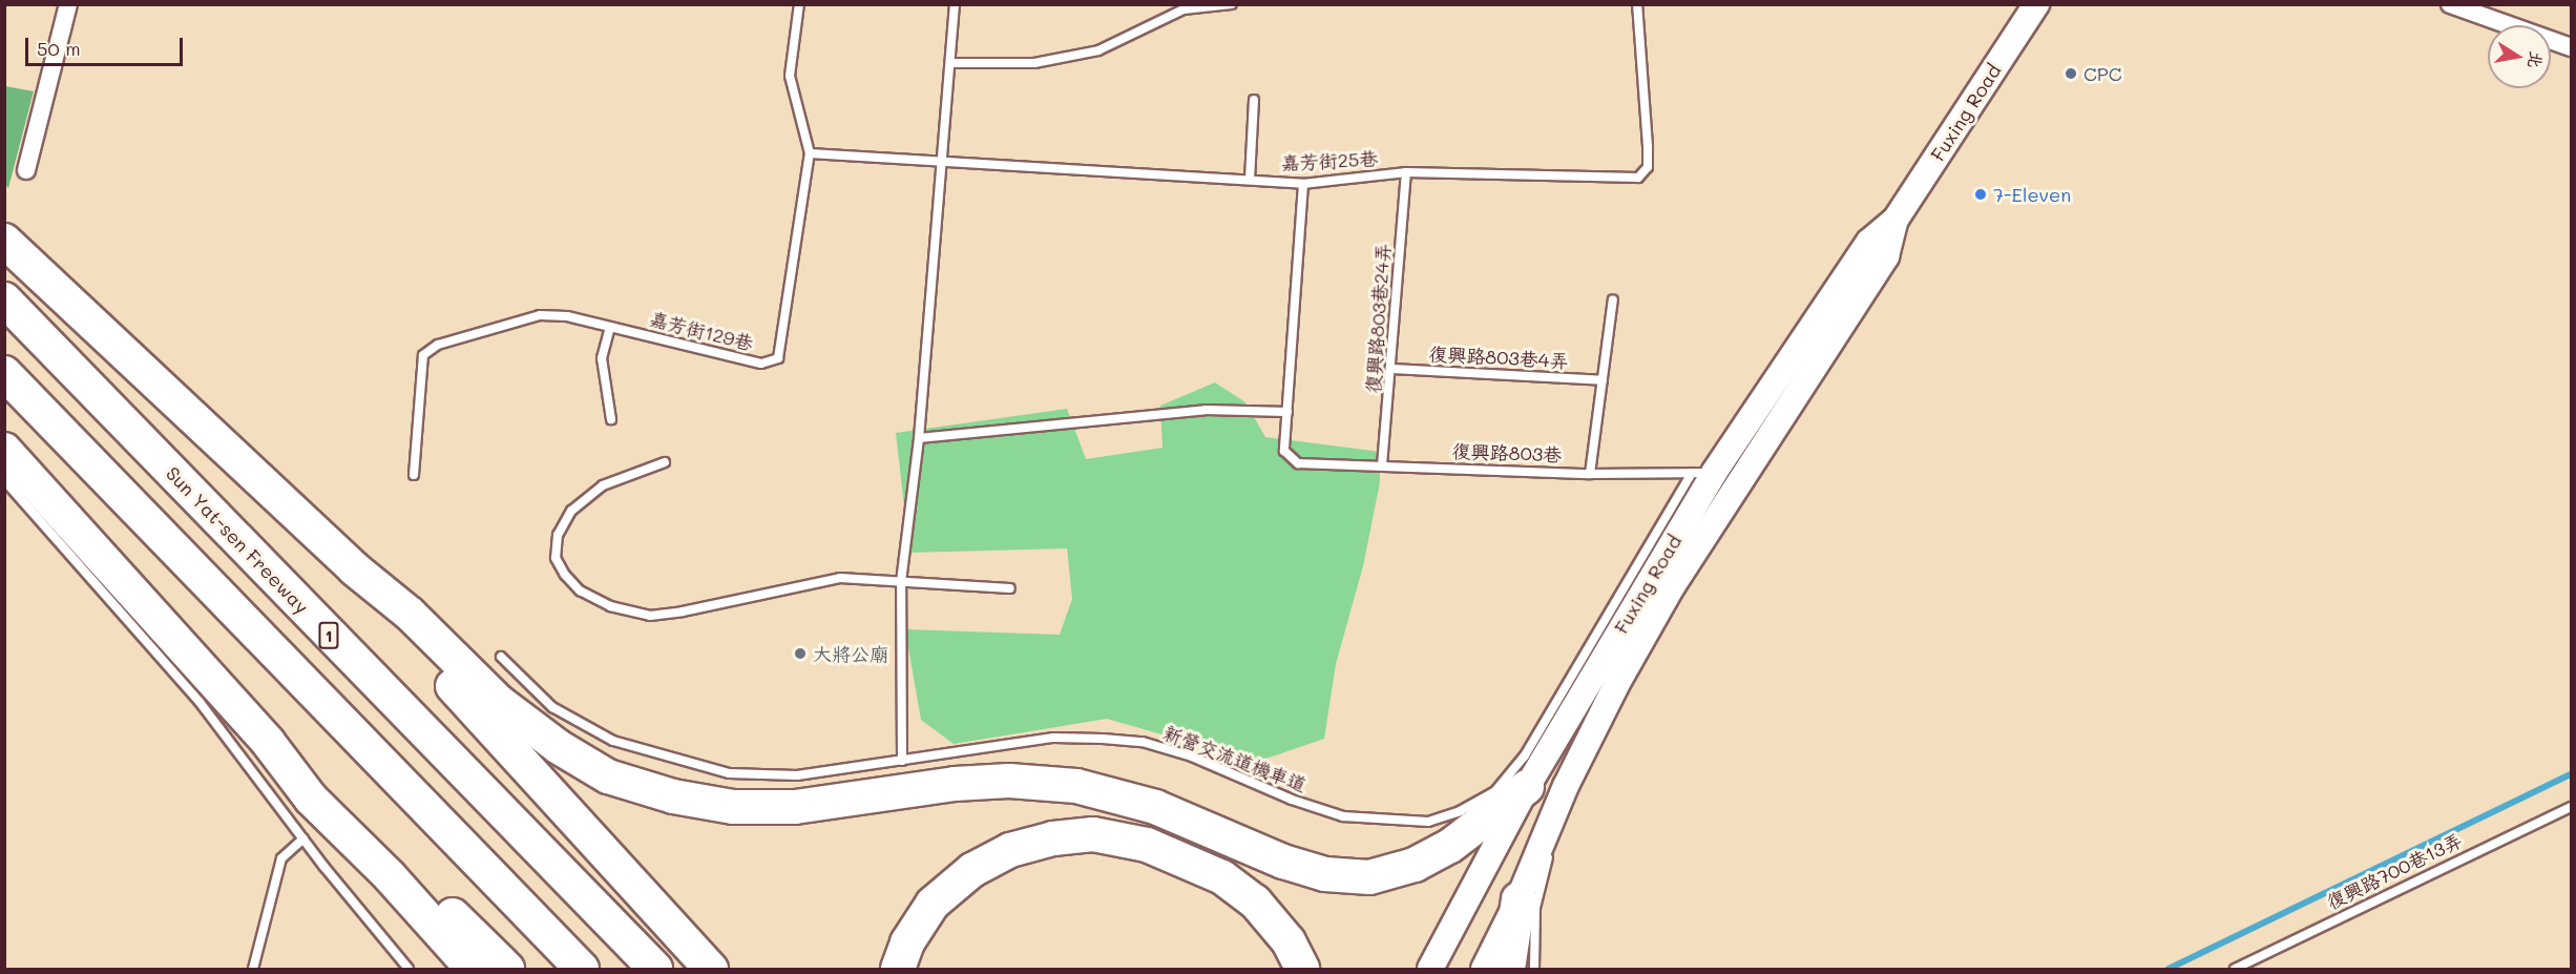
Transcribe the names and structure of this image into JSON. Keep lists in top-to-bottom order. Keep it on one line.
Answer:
{"streets":{"highway":["Sun Yat-sen Freeway","1"],"main road":["Fuxing Road"],"lane":["嘉芳街25巷","復興路803巷24弄","嘉芳街129巷","復興路803巷4弄","復興路803巷","新營交流道機車道","復興路700巷13弄"]},"crossings":[["Fuxing Road","復興路803巷"],["Fuxing Road","新營交流道機車道"],["嘉芳街25巷","復興路803巷24弄"],["嘉芳街25巷","嘉芳街129巷"],["復興路803巷24弄","復興路803巷4弄"],["復興路803巷24弄","復興路803巷"],["復興路803巷","新營交流道機車道"]],"places":["CPC","7-Eleven","大將公廟"],"scale_bar":"50 m","north":"right"}
